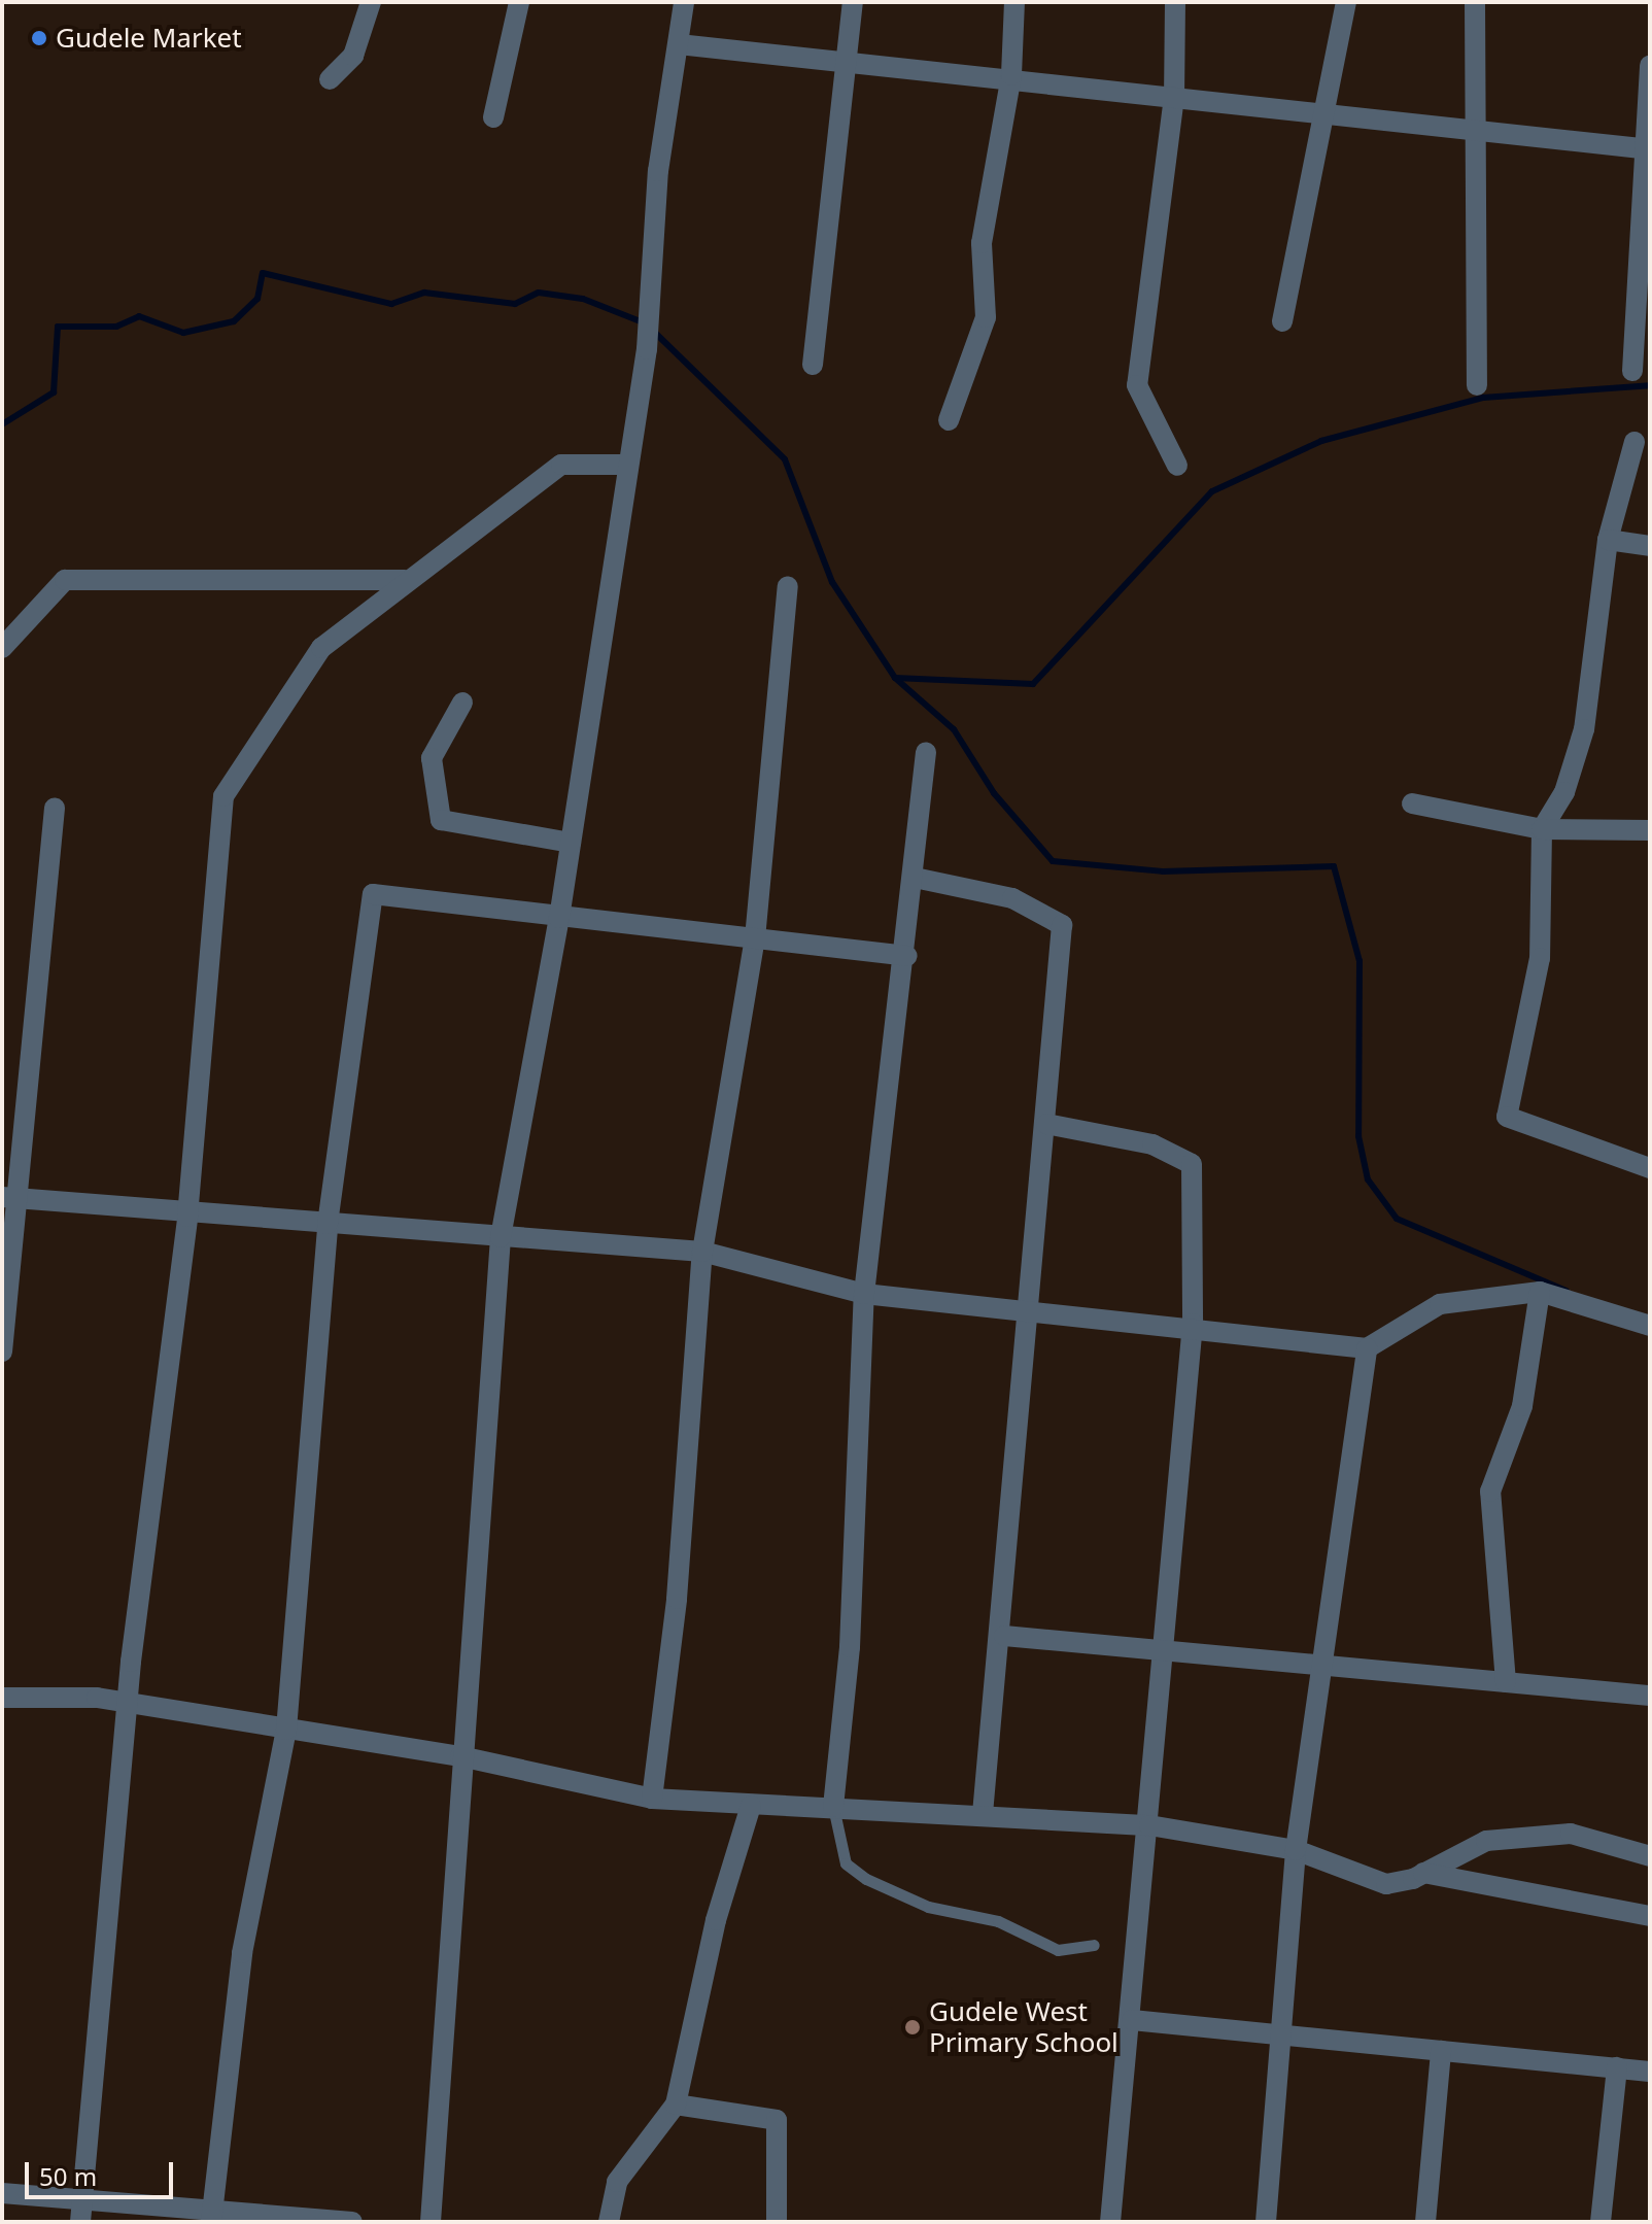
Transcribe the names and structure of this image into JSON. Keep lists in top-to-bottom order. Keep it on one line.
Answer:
{"places":["Gudele Market","Gudele West Primary School"],"scale_bar":"50 m"}
